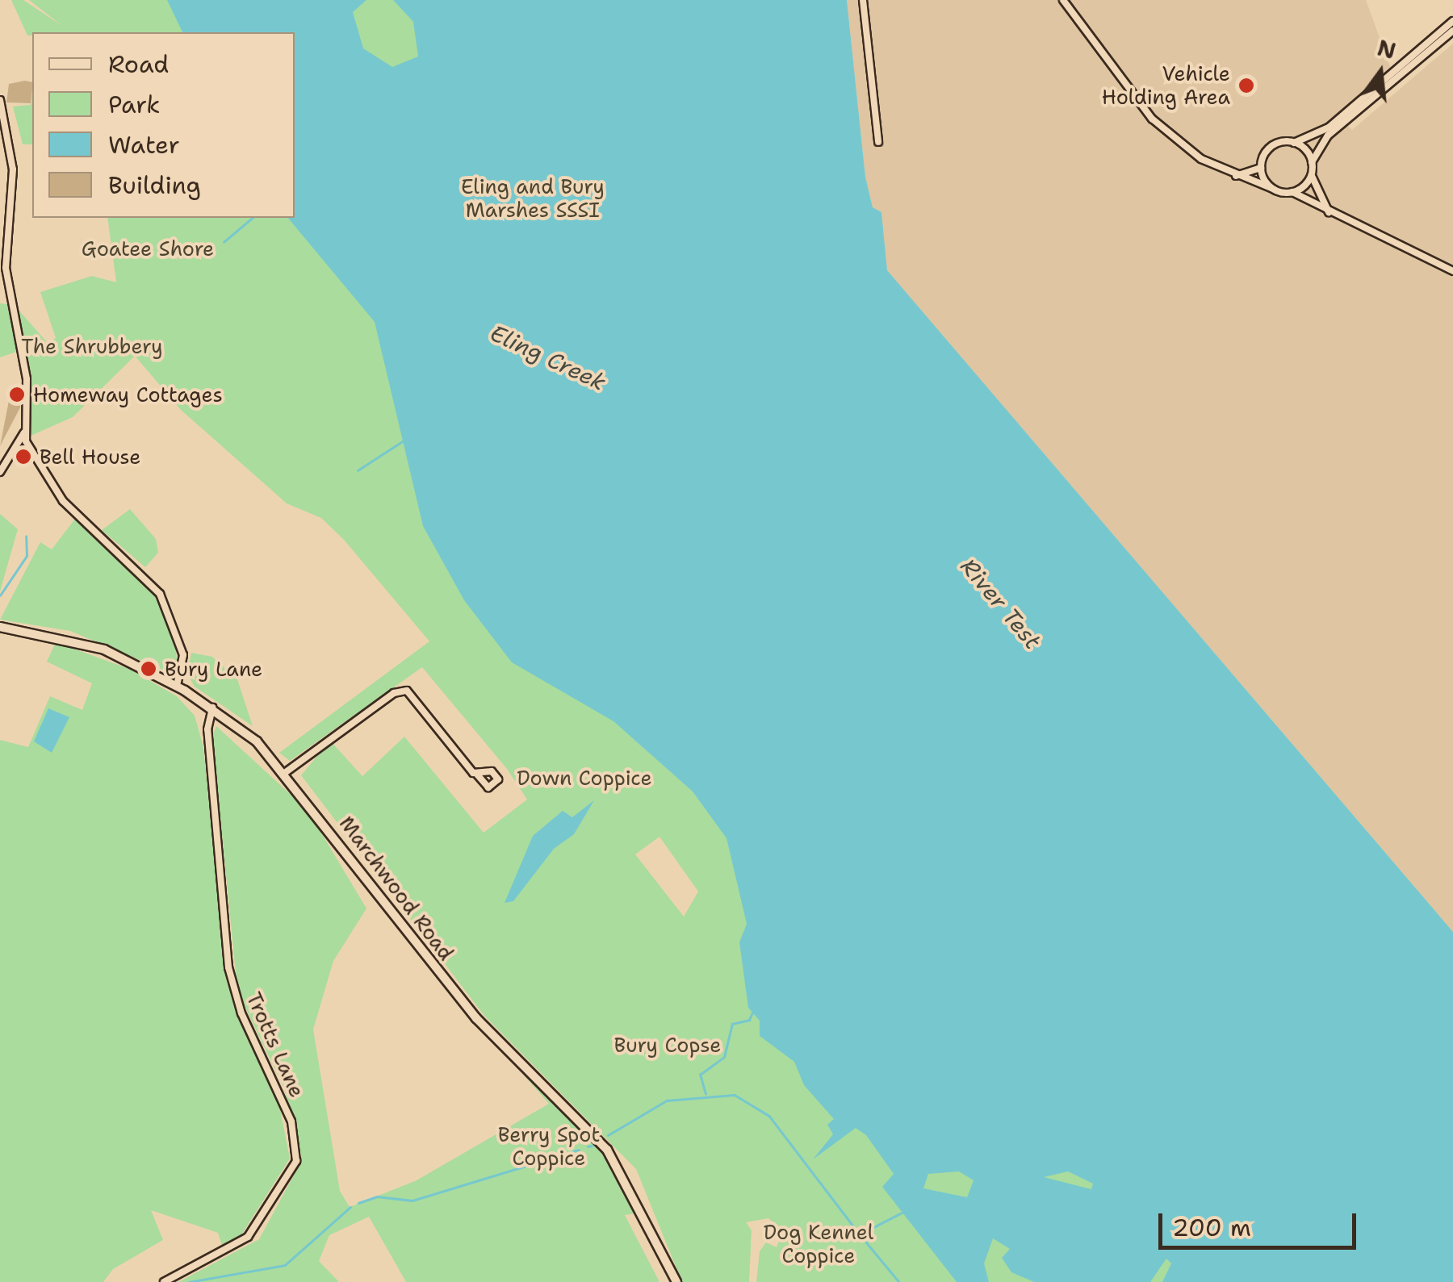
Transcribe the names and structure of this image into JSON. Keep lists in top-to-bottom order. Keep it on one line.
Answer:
{"streets":{"street":["Marchwood Road","Trotts Lane"]},"crossings":[["Marchwood Road","Trotts Lane"]],"water":["Eling Creek","River Test"],"parks":["Eling and Bury Marshes SSSI","Goatee Shore","The Shrubbery","Down Coppice","Bury Copse","Berry Spot Coppice","Dog Kennel Coppice"],"places":["Vehicle Holding Area","Homeway Cottages","Bell House","Bury Lane"],"legend":["Road","Park","Water","Building"],"scale_bar":"200 m","north":"top"}
